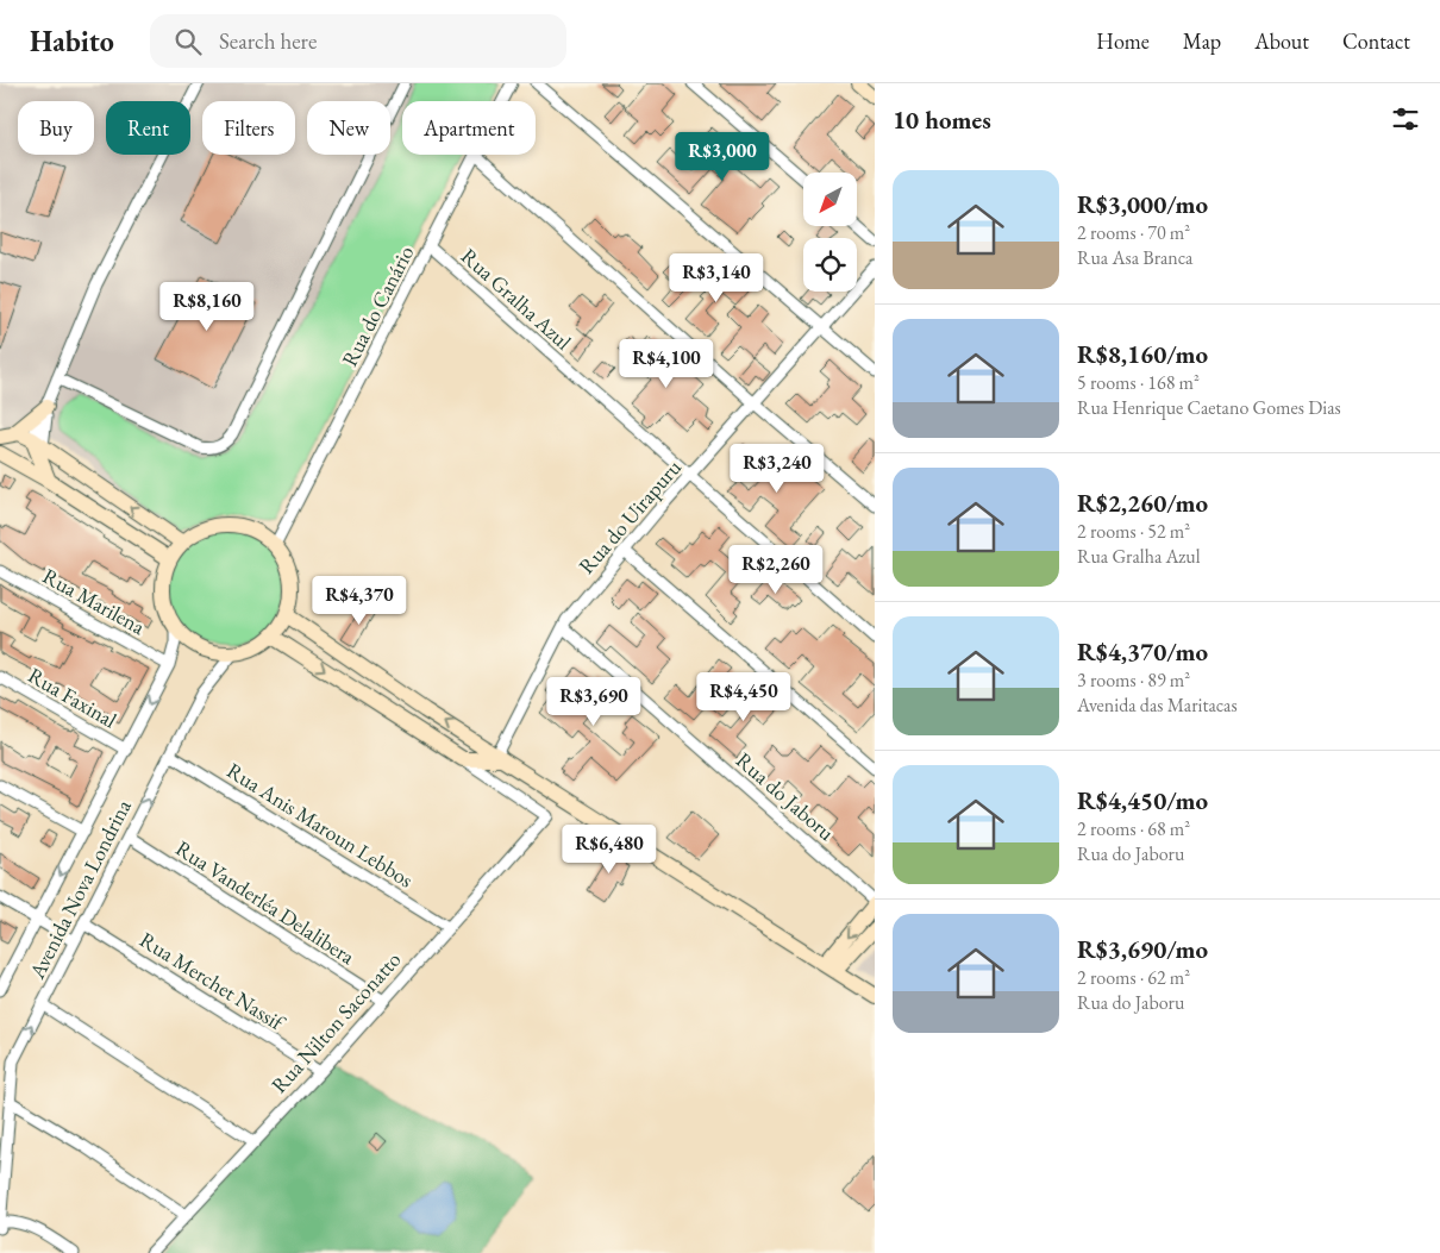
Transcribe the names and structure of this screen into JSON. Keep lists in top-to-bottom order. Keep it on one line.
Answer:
{"streets":{"street":["Rua Gralha Azul","Rua do Canário","Rua do Uirapuru","Rua Marilena","Rua Faxinal","Rua do Jaboru","Rua Anis Maroun Lebbos","Avenida Nova Londrina","Rua Vanderléa Delalibera","Rua Merchet Nassif","Rua Nilton Saconatto"]},"crossings":[["Rua Gralha Azul","Rua do Canário"],["Rua Gralha Azul","Rua do Uirapuru"],["Rua do Canário","Avenida Nova Londrina"],["Rua do Uirapuru","Rua do Jaboru"],["Rua Marilena","Avenida Nova Londrina"],["Rua Faxinal","Avenida Nova Londrina"],["Rua Anis Maroun Lebbos","Avenida Nova Londrina"],["Rua Anis Maroun Lebbos","Rua Nilton Saconatto"],["Avenida Nova Londrina","Rua Vanderléa Delalibera"],["Avenida Nova Londrina","Rua Merchet Nassif"],["Rua Vanderléa Delalibera","Rua Nilton Saconatto"],["Rua Merchet Nassif","Rua Nilton Saconatto"]],"north":"bottom left","page":{"header":"Habito","search":"Search here","nav":["Home","Map","About","Contact"],"heading":"10 homes","chip":["Buy","Rent","Filters","New","Apartment"],"price":["R$3,000","R$3,140","R$8,160","R$4,100","R$3,240","R$2,260","R$4,370","R$4,450","R$3,690","R$6,480"],"list":[{"name":"R$3,000/mo","note":"2 rooms · 70 m² · Rua Asa Branca"},{"name":"R$8,160/mo","note":"5 rooms · 168 m² · Rua Henrique Caetano Gomes Dias"},{"name":"R$2,260/mo","note":"2 rooms · 52 m² · Rua Gralha Azul"},{"name":"R$4,370/mo","note":"3 rooms · 89 m² · Avenida das Maritacas"},{"name":"R$4,450/mo","note":"2 rooms · 68 m² · Rua do Jaboru"},{"name":"R$3,690/mo","note":"2 rooms · 62 m² · Rua do Jaboru"}]}}
